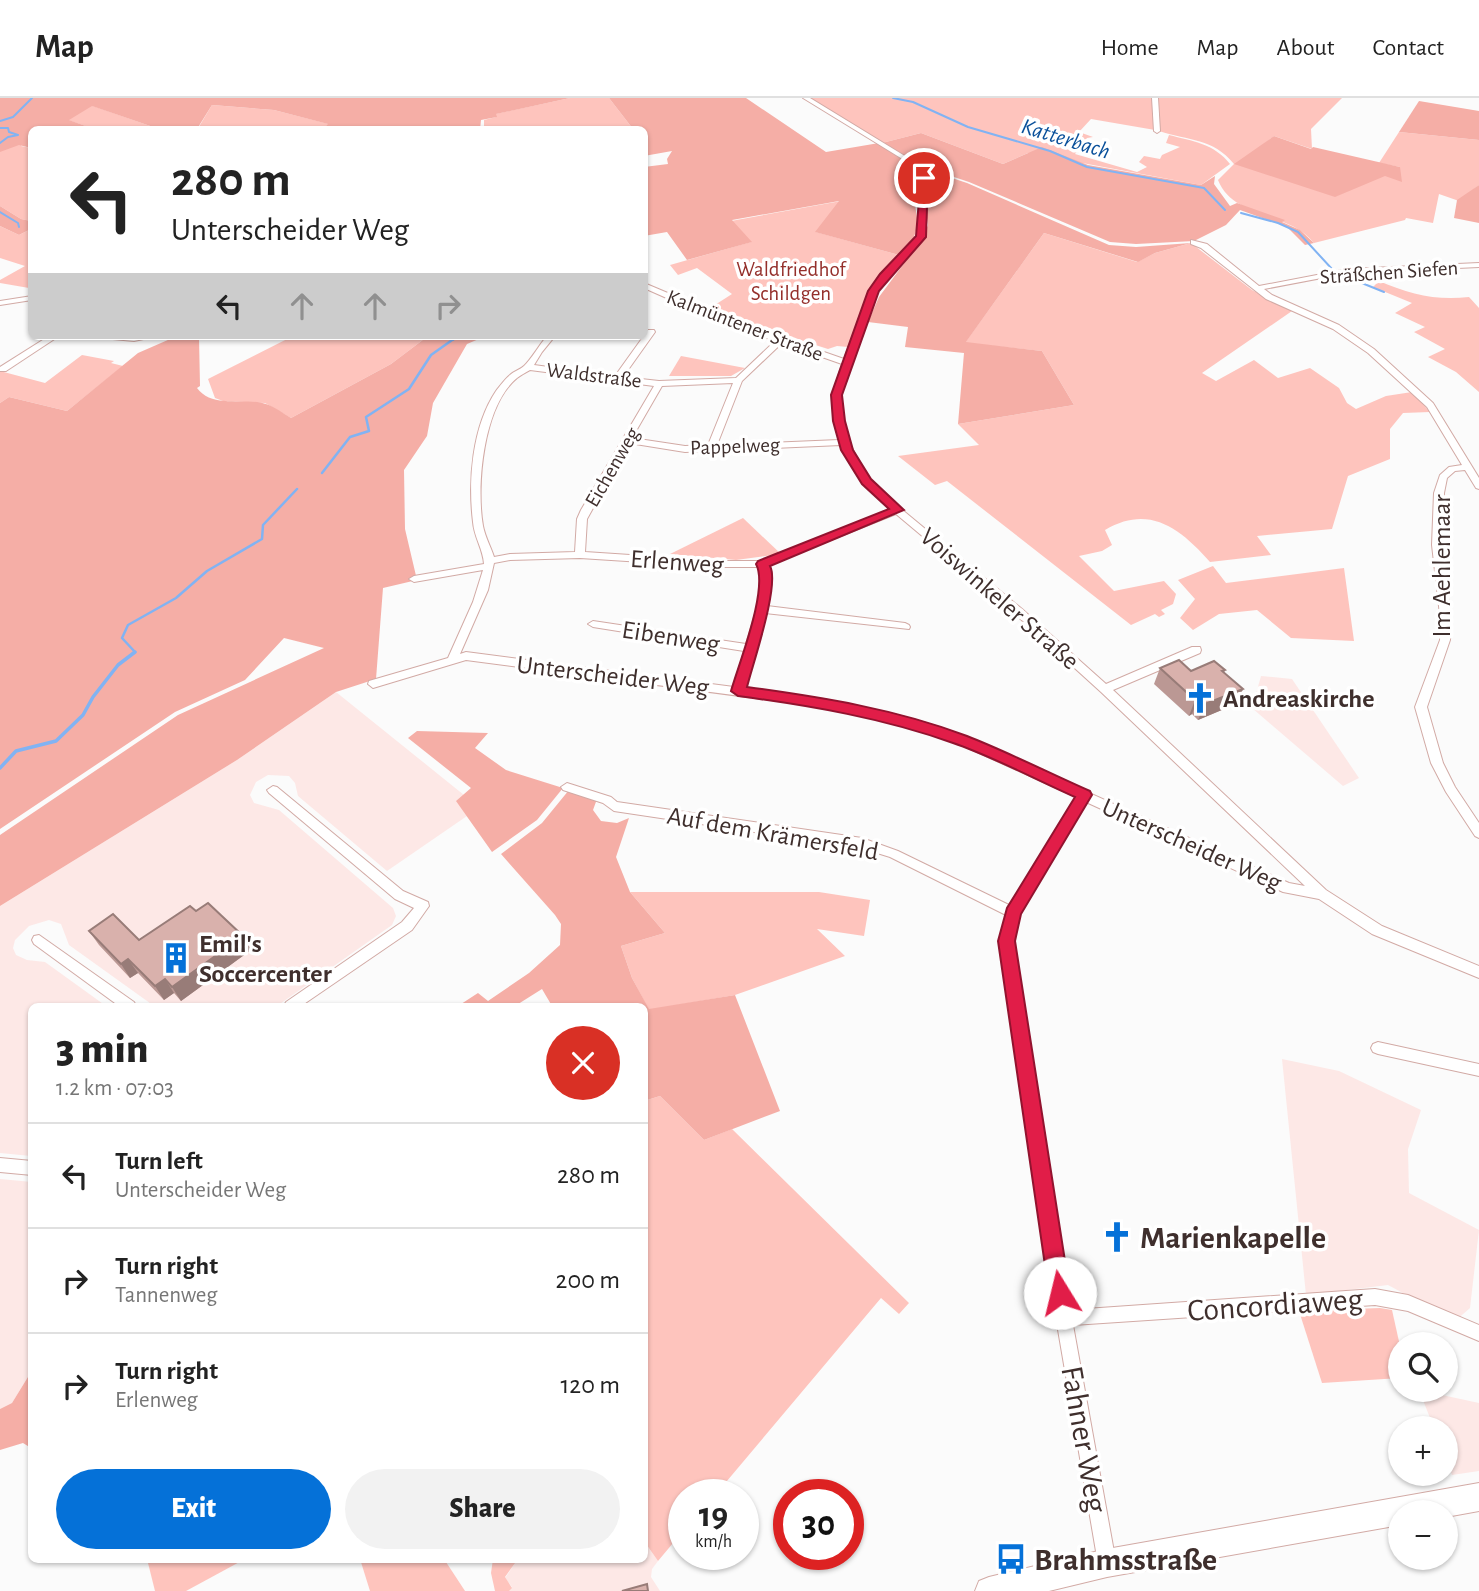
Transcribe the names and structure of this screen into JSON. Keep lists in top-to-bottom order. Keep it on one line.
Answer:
{"streets":{"street":["Sträßchen Siefen","Kalmüntener Straße","Waldstraße","Pappelweg","Eichenweg","Erlenweg","Im Aehlemaar","Voiswinkeler Straße","Eibenweg","Unterscheider Weg","Auf dem Krämersfeld","Concordiaweg","Fahner Weg"]},"crossings":[["Kalmüntener Straße","Voiswinkeler Straße"],["Waldstraße","Eichenweg"],["Waldstraße","Erlenweg"],["Pappelweg","Eichenweg"],["Pappelweg","Voiswinkeler Straße"],["Eichenweg","Erlenweg"],["Erlenweg","Voiswinkeler Straße"],["Voiswinkeler Straße","Unterscheider Weg"],["Unterscheider Weg","Fahner Weg"],["Auf dem Krämersfeld","Fahner Weg"],["Concordiaweg","Fahner Weg"]],"water":["Katterbach"],"parks":["Waldfriedhof Schildgen"],"places":{"church":["Andreaskirche","Marienkapelle"],"building":["Emil's Soccercenter"],"bus stop":["Brahmsstraße"]},"page":{"header":"Map","nav":["Home","Map","About","Contact"],"turn":["280 m","Unterscheider Weg"],"heading":["3 min","1.2 km · 07:03"],"list":[{"name":"Turn left","note":"Unterscheider Weg","value":"280 m"},{"name":"Turn right","note":"Tannenweg","value":"200 m"},{"name":"Turn right","note":"Erlenweg","value":"120 m"}],"map_buttons":["+","−"],"buttons":["Exit","Share"],"speed":"19 km/h","limit":"30"}}
